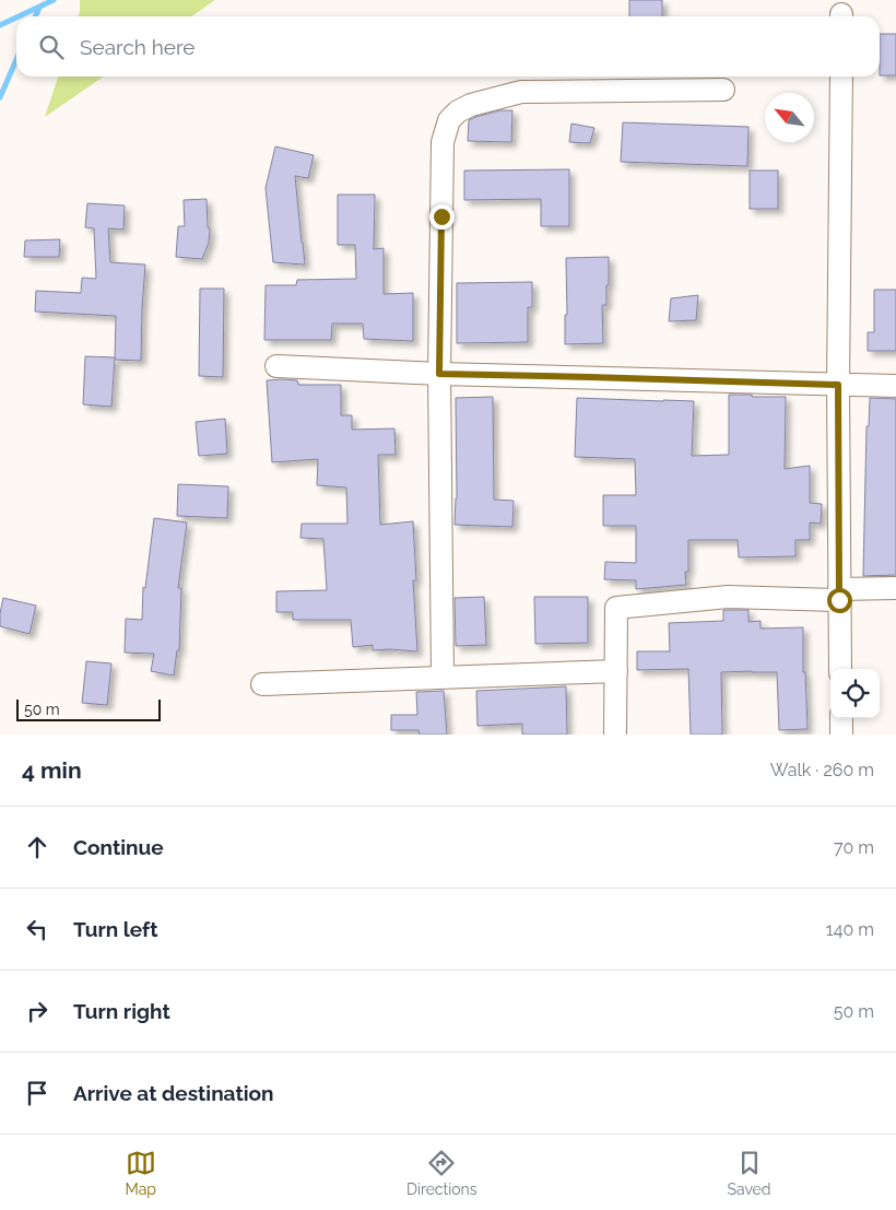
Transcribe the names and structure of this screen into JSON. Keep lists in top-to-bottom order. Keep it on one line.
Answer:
{"scale_bar":"50 m","north":"top left","page":{"search":"Search here","scale":"50 m","heading":["4 min","Walk · 260 m"],"list":[["Continue","70 m"],["Turn left","140 m"],["Turn right","50 m"],"Arrive at destination"],"nav":["Map","Directions","Saved"]}}
